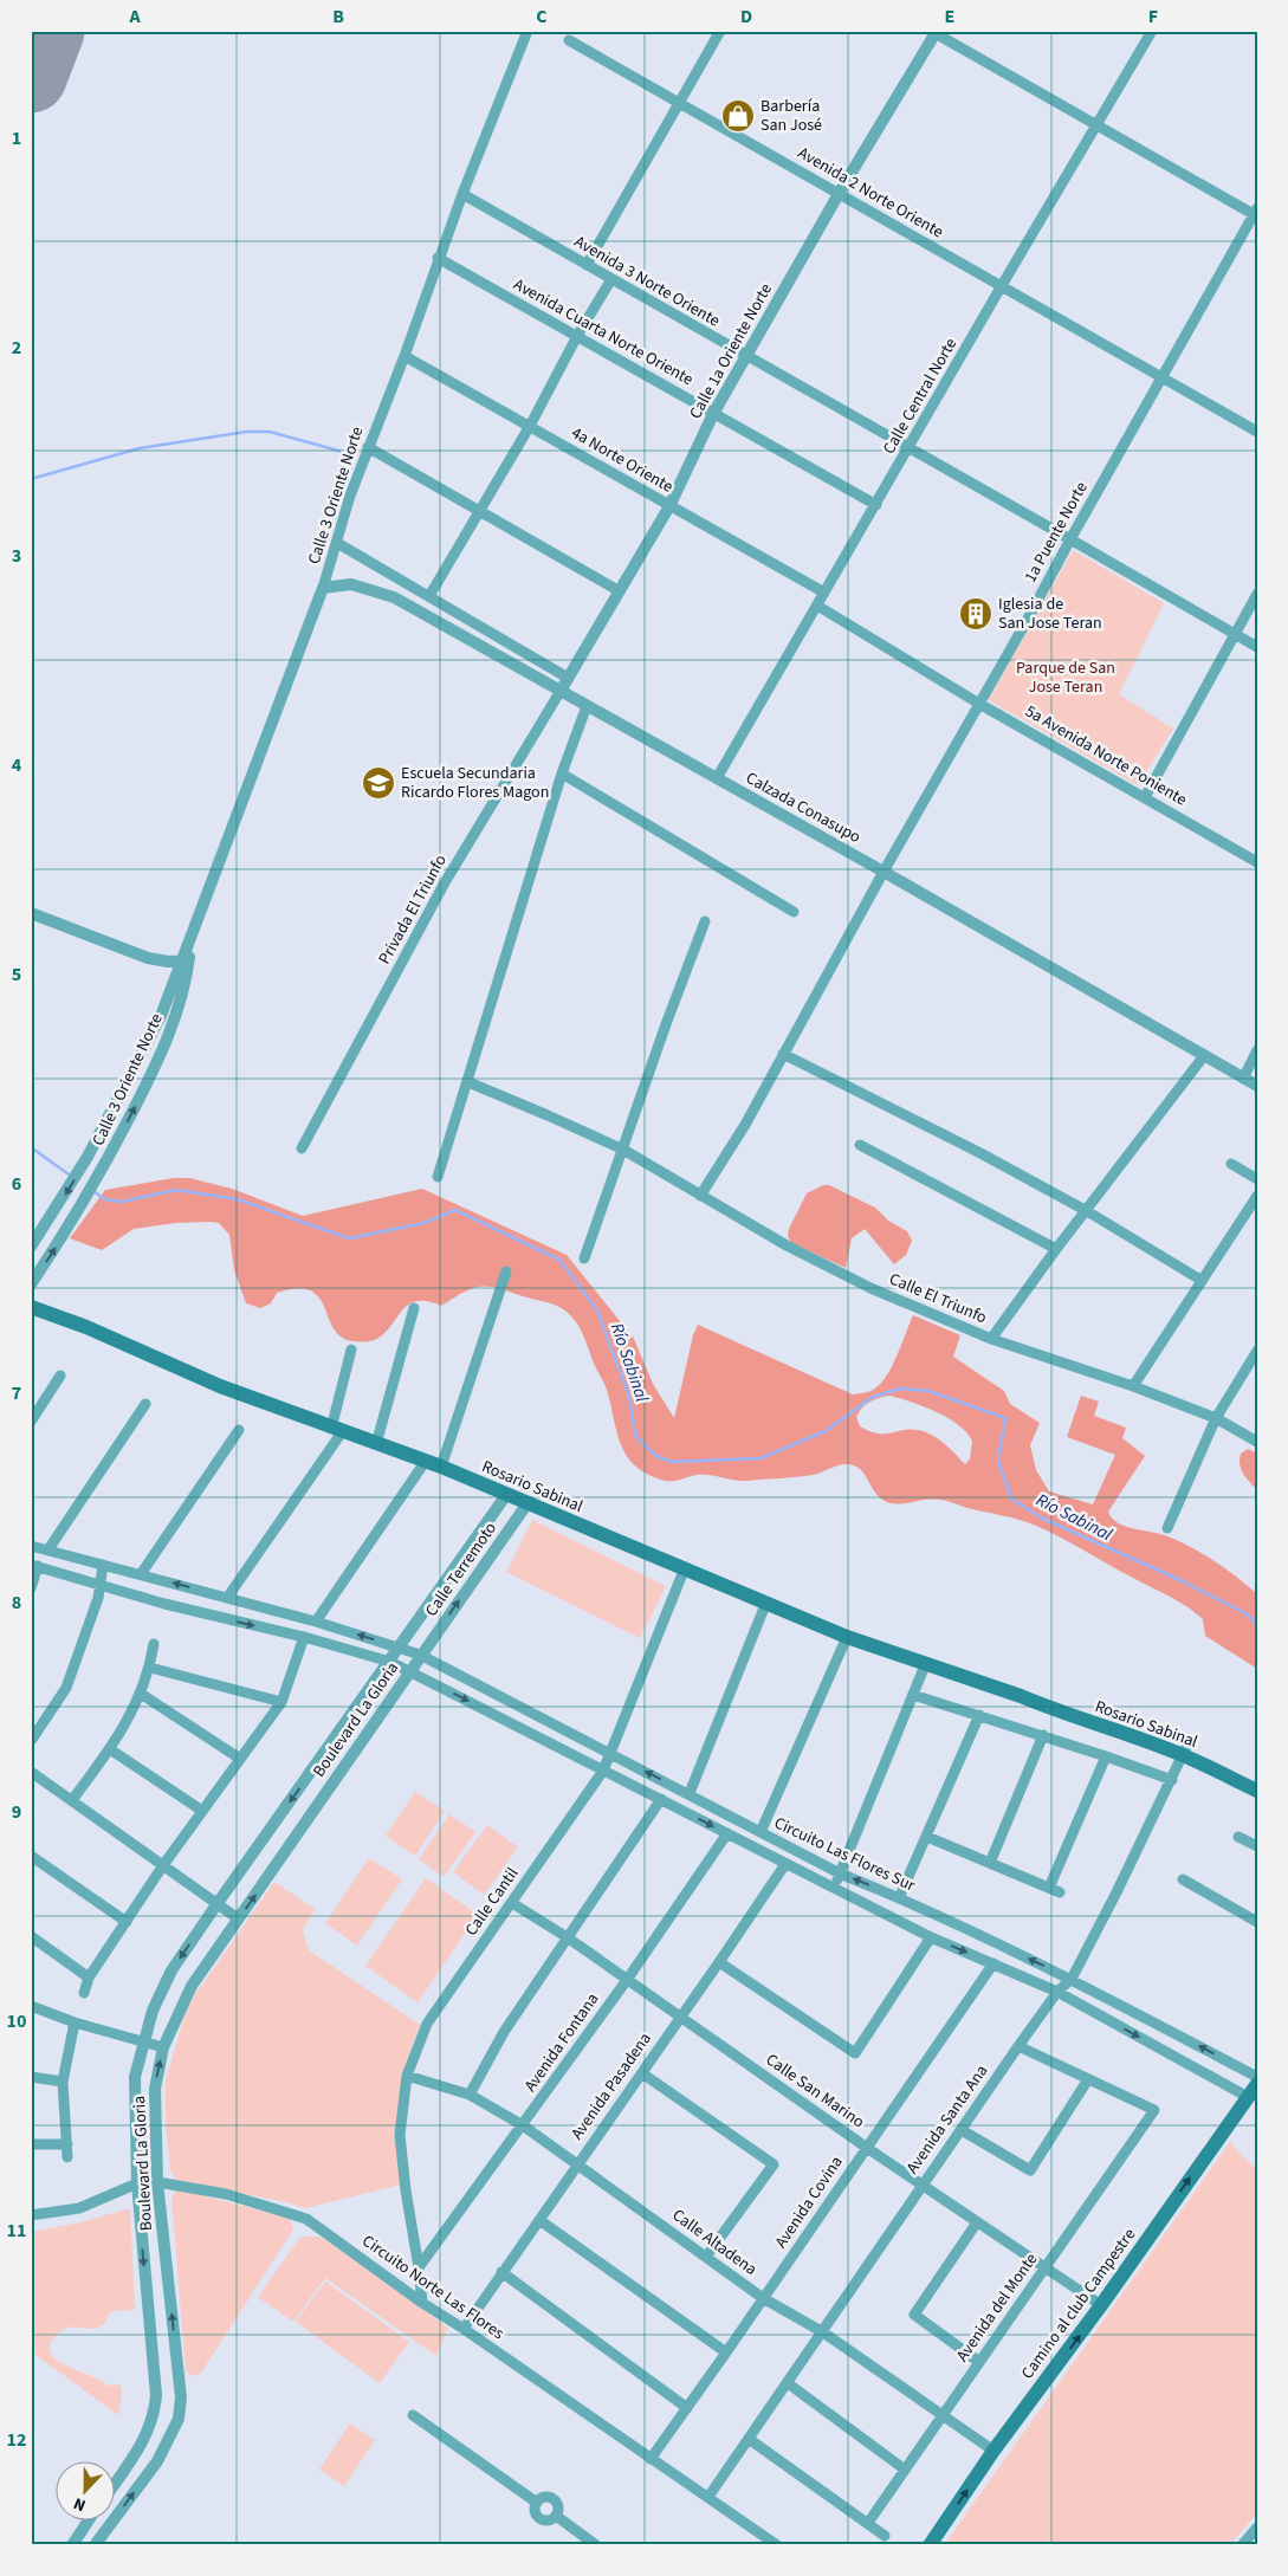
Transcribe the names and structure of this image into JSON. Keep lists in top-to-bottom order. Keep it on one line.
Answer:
{"streets":{"main road":["Rosario Sabinal","Camino al club Campestre"],"street":["Avenida 2 Norte Oriente","Avenida 3 Norte Oriente","Avenida Cuarta Norte Oriente","Calle 1a Oriente Norte","Calle Central Norte","4a Norte Oriente","Calle 3 Oriente Norte","1a Puente Norte","5a Avenida Norte Poniente","Calzada Conasupo","Privada El Triunfo","Calle El Triunfo","Calle Terremoto","Boulevard La Gloria","Circuito Las Flores Sur","Calle Cantil","Avenida Fontana","Avenida Pasadena","Calle San Marino","Avenida Santa Ana","Avenida Covina","Calle Altadena","Circuito Norte Las Flores","Avenida del Monte"]},"crossings":[["Avenida 2 Norte Oriente","Calle 1a Oriente Norte"],["Avenida 2 Norte Oriente","Calle Central Norte"],["Avenida 2 Norte Oriente","1a Puente Norte"],["Avenida 3 Norte Oriente","Calle 1a Oriente Norte"],["Avenida 3 Norte Oriente","Calle Central Norte"],["Avenida 3 Norte Oriente","Calle 3 Oriente Norte"],["Avenida 3 Norte Oriente","1a Puente Norte"],["Avenida Cuarta Norte Oriente","Calle 1a Oriente Norte"],["Avenida Cuarta Norte Oriente","Calle Central Norte"],["Avenida Cuarta Norte Oriente","Calle 3 Oriente Norte"],["Calle 1a Oriente Norte","4a Norte Oriente"],["Calle 1a Oriente Norte","Calzada Conasupo"],["Calle 1a Oriente Norte","Privada El Triunfo"],["Calle Central Norte","4a Norte Oriente"],["Calle Central Norte","5a Avenida Norte Poniente"],["Calle Central Norte","Calzada Conasupo"],["4a Norte Oriente","Calle 3 Oriente Norte"],["Calle 3 Oriente Norte","Calzada Conasupo"],["1a Puente Norte","5a Avenida Norte Poniente"],["1a Puente Norte","Calzada Conasupo"],["1a Puente Norte","Calle El Triunfo"],["Calzada Conasupo","Privada El Triunfo"],["Rosario Sabinal","Calle Terremoto"],["Rosario Sabinal","Calle Cantil"],["Rosario Sabinal","Avenida Santa Ana"],["Calle Terremoto","Boulevard La Gloria"],["Calle Terremoto","Circuito Las Flores Sur"],["Boulevard La Gloria","Circuito Las Flores Sur"],["Boulevard La Gloria","Circuito Norte Las Flores"],["Circuito Las Flores Sur","Calle Cantil"],["Circuito Las Flores Sur","Avenida Santa Ana"],["Calle Cantil","Avenida Fontana"],["Calle Cantil","Calle San Marino"],["Calle Cantil","Calle Altadena"],["Calle Cantil","Circuito Norte Las Flores"],["Avenida Fontana","Calle San Marino"],["Avenida Fontana","Calle Altadena"],["Avenida Pasadena","Calle San Marino"],["Avenida Pasadena","Calle Altadena"],["Avenida Pasadena","Circuito Norte Las Flores"],["Calle San Marino","Avenida Santa Ana"],["Calle San Marino","Avenida Covina"],["Calle San Marino","Camino al club Campestre"],["Calle San Marino","Avenida del Monte"],["Avenida Santa Ana","Calle Altadena"],["Avenida Santa Ana","Circuito Norte Las Flores"],["Avenida Covina","Calle Altadena"],["Avenida Covina","Circuito Norte Las Flores"],["Calle Altadena","Camino al club Campestre"],["Calle Altadena","Avenida del Monte"]],"one_way":["Camino al club Campestre"],"water":["Río Sabinal"],"parks":["Parque de San Jose Teran"],"places":{"shop":["Barbería San José"],"building":["Iglesia de San Jose Teran"],"school or university":["Escuela Secundaria Ricardo Flores Magon"]},"north":"bottom","grid":{"columns":["A","B","C","D","E","F"],"rows":["1","2","3","4","5","6","7","8","9","10","11","12"]}}
